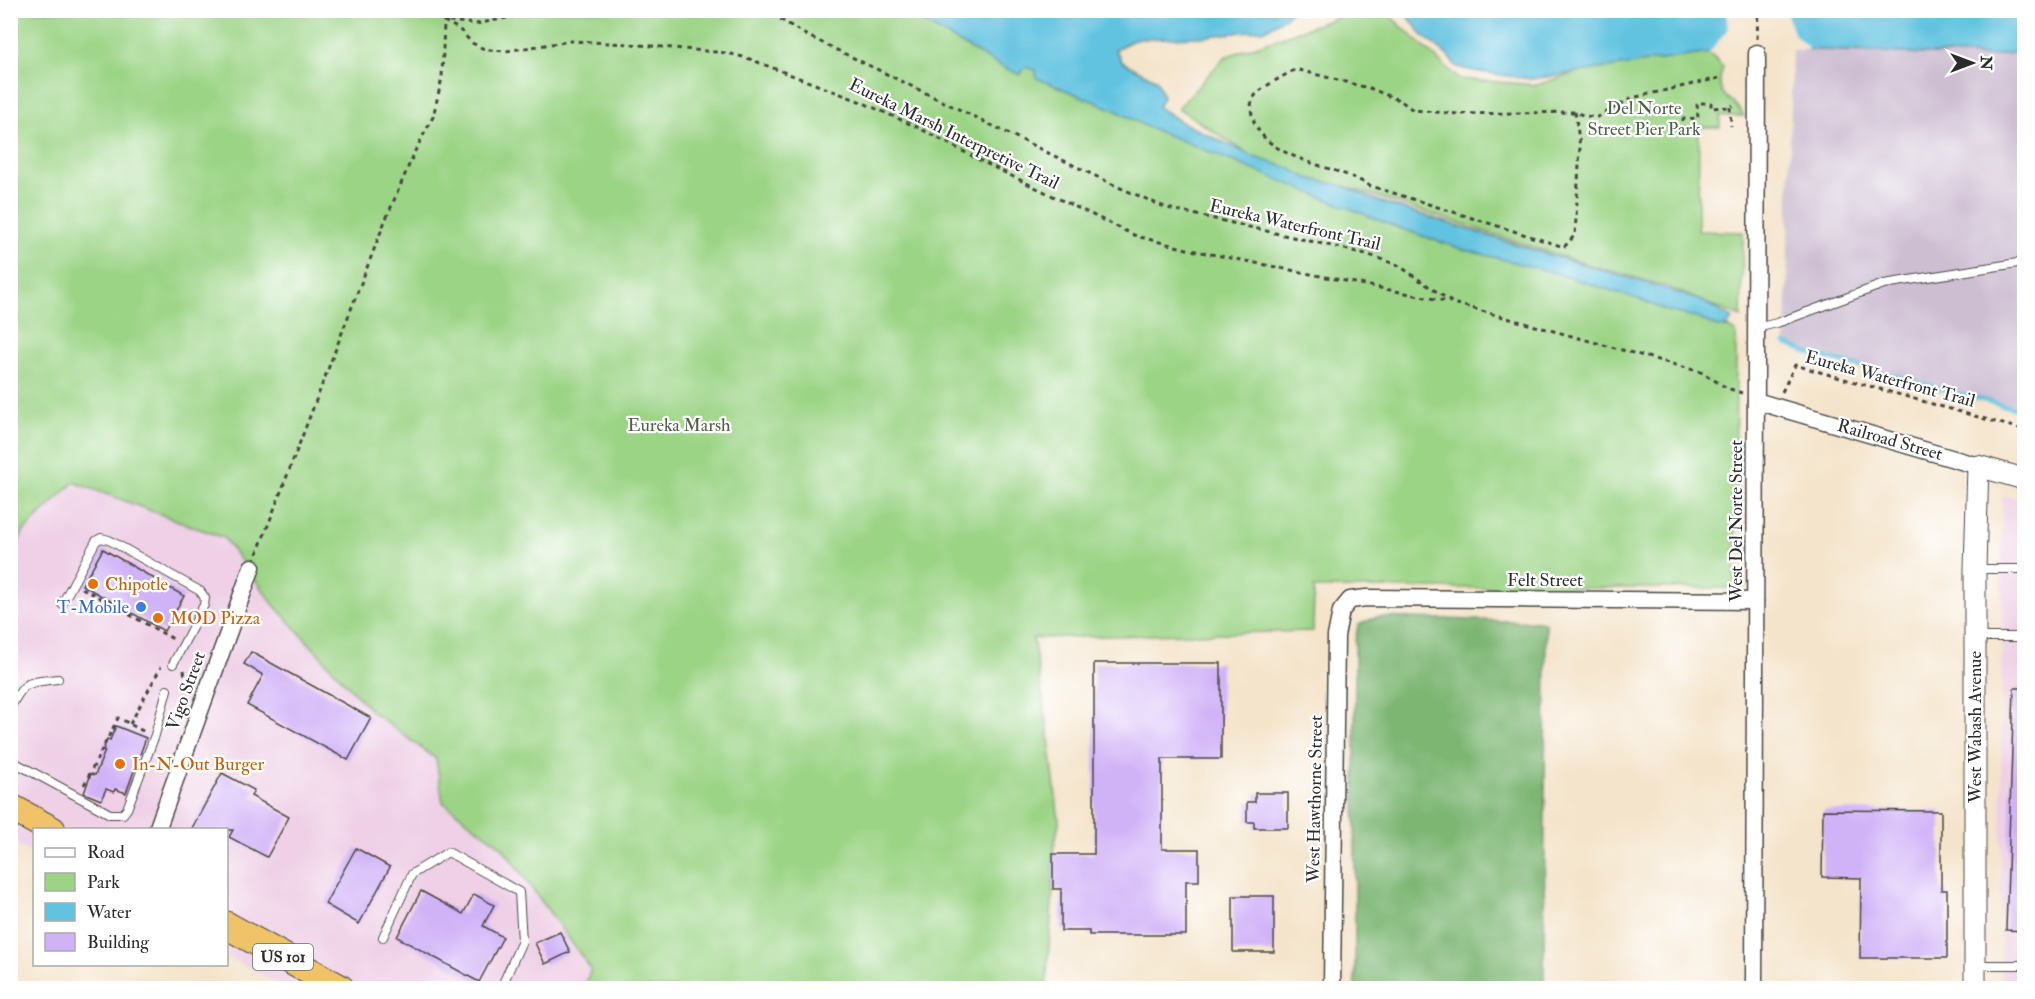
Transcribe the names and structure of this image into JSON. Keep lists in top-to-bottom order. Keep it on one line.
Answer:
{"streets":{"highway":["US 101"],"street":["Railroad Street","West Del Norte Street","Felt Street","Vigo Street","West Wabash Avenue","West Hawthorne Street"],"path":["Eureka Marsh Interpretive Trail","Eureka Waterfront Trail"]},"crossings":[["Eureka Marsh Interpretive Trail","Eureka Waterfront Trail"],["Eureka Waterfront Trail","Railroad Street"],["Eureka Waterfront Trail","West Del Norte Street"],["Railroad Street","West Del Norte Street"],["Railroad Street","West Wabash Avenue"],["West Del Norte Street","Felt Street"],["Felt Street","West Hawthorne Street"]],"parks":["Del Norte Street Pier Park","Eureka Marsh"],"places":["Chipotle","T-Mobile","MOD Pizza","In-N-Out Burger"],"legend":["Road","Park","Water","Building"],"north":"right"}
